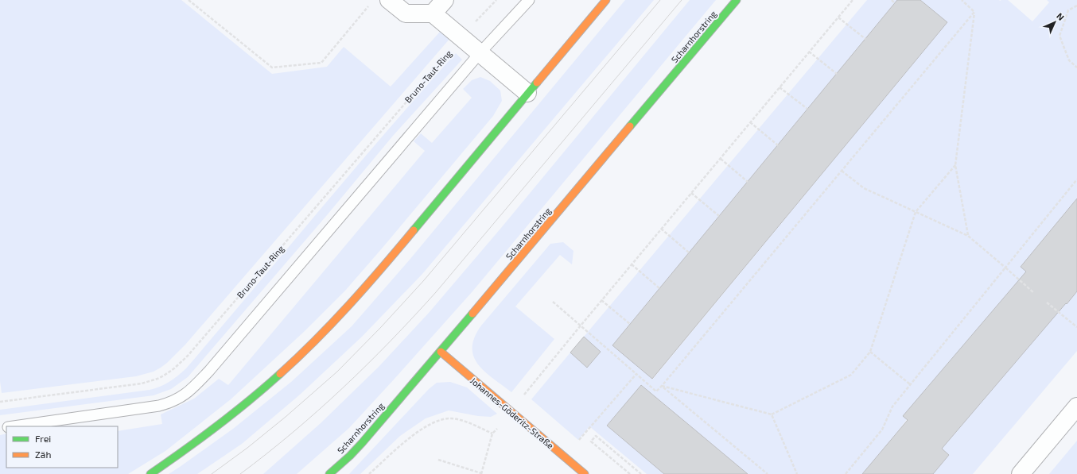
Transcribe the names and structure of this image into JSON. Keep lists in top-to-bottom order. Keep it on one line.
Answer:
{"streets":{"street":["Scharnhorstring","Johannes-Göderitz-Straße"],"path":["Bruno-Taut-Ring"]},"crossings":[["Scharnhorstring","Johannes-Göderitz-Straße"]],"legend":["Frei","Zäh"],"north":"top right"}
